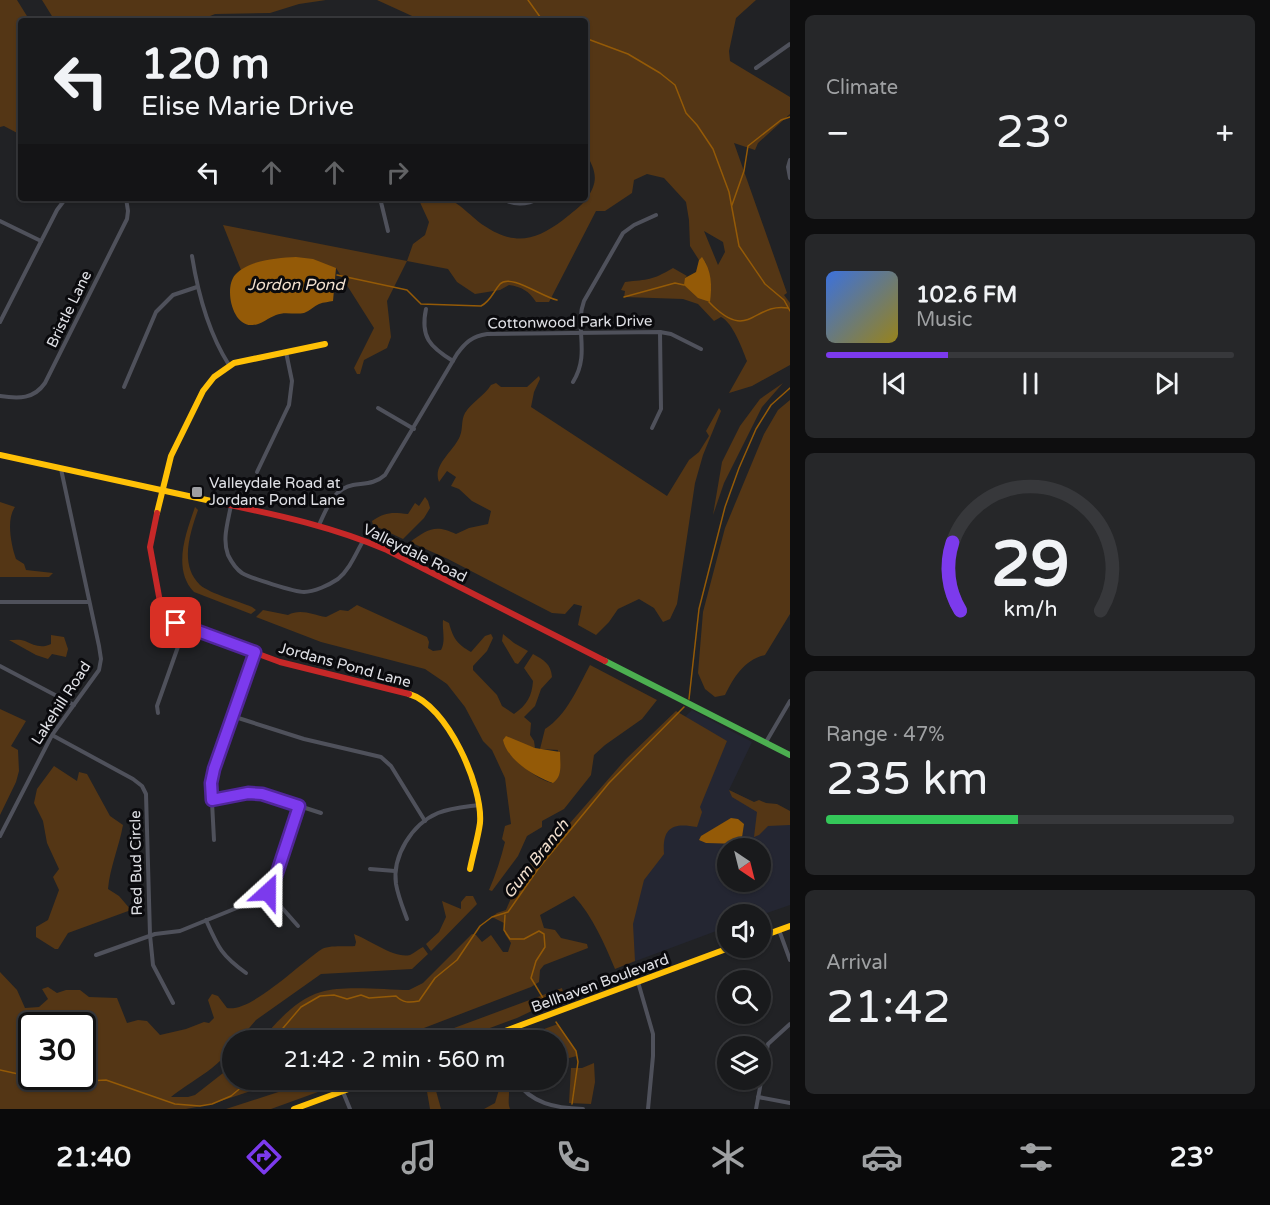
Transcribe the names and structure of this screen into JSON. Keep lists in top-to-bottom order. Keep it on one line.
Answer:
{"streets":{"street":["Bristle Lane","Cottonwood Park Drive","Valleydale Road","Jordans Pond Lane","Lakehill Road","Red Bud Circle","Bellhaven Boulevard"]},"crossings":[["Cottonwood Park Drive","Valleydale Road"],["Valleydale Road","Jordans Pond Lane"],["Valleydale Road","Lakehill Road"],["Lakehill Road","Red Bud Circle"]],"water":["Jordon Pond","Gum Branch"],"places":{"transit":["Valleydale Road at Jordans Pond Lane"]},"north":"bottom right","page":{"tile":["Climate",["Range · 47%","235 km"],["Arrival","21:42"]],"turn":["120 m","Elise Marie Drive"],"heat":["−","23°","+"],"song":["102.6 FM","Music"],"limit":"30","trip":"21:42 · 2 min · 560 m","tabs":["21:40","23°"],"gauge":["29","km/h"]}}
